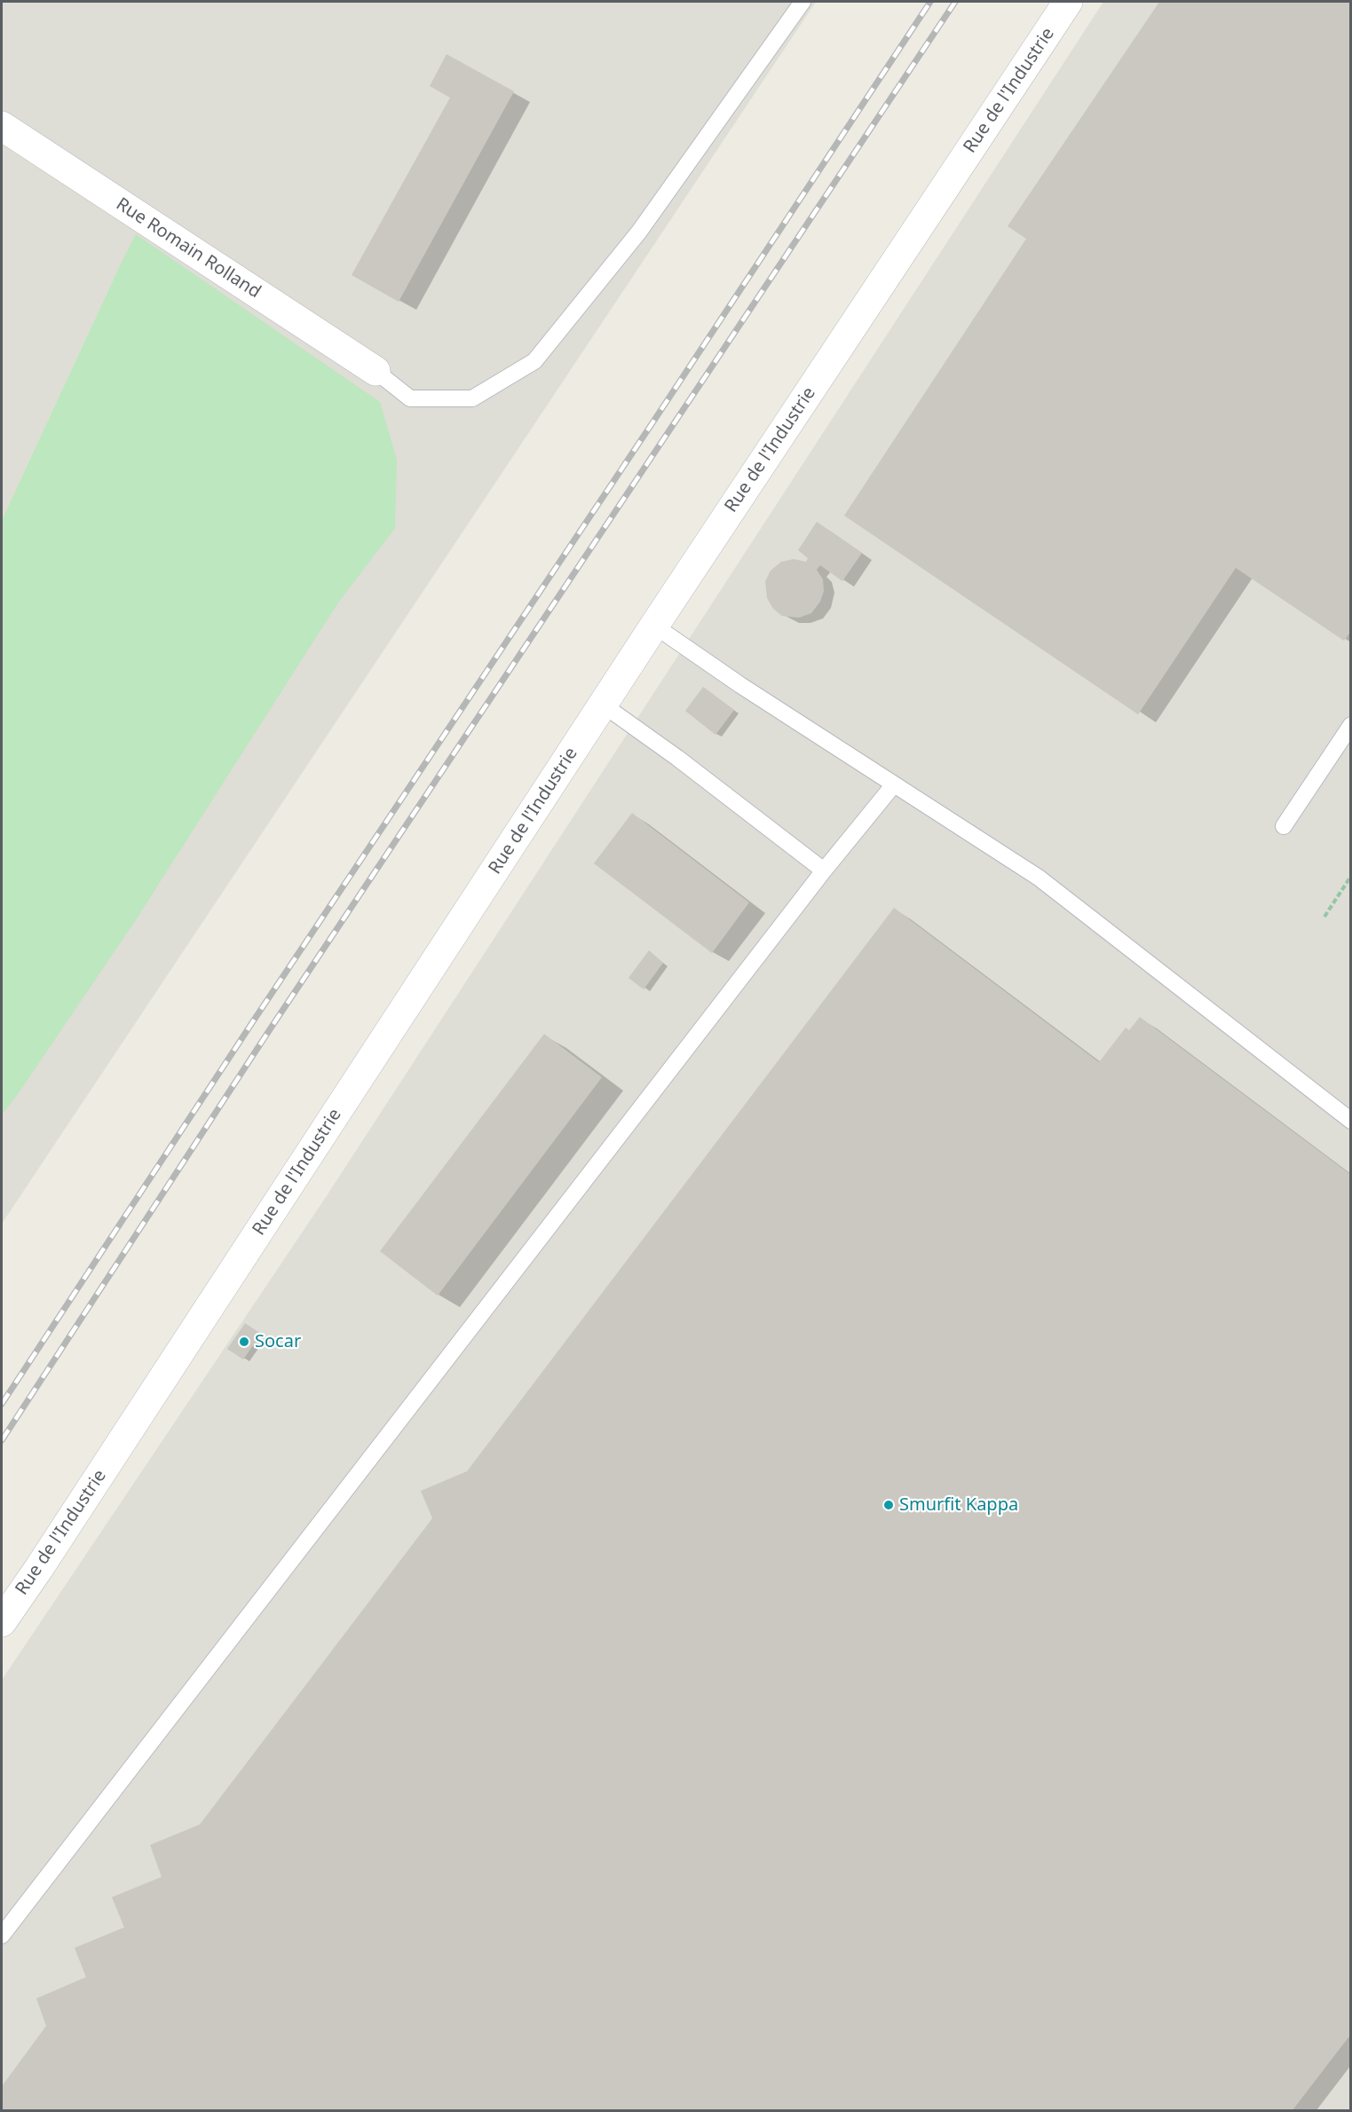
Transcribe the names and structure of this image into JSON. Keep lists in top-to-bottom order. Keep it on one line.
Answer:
{"streets":{"street":["Rue de l'Industrie","Rue Romain Rolland"]},"places":["Socar","Smurfit Kappa"]}
